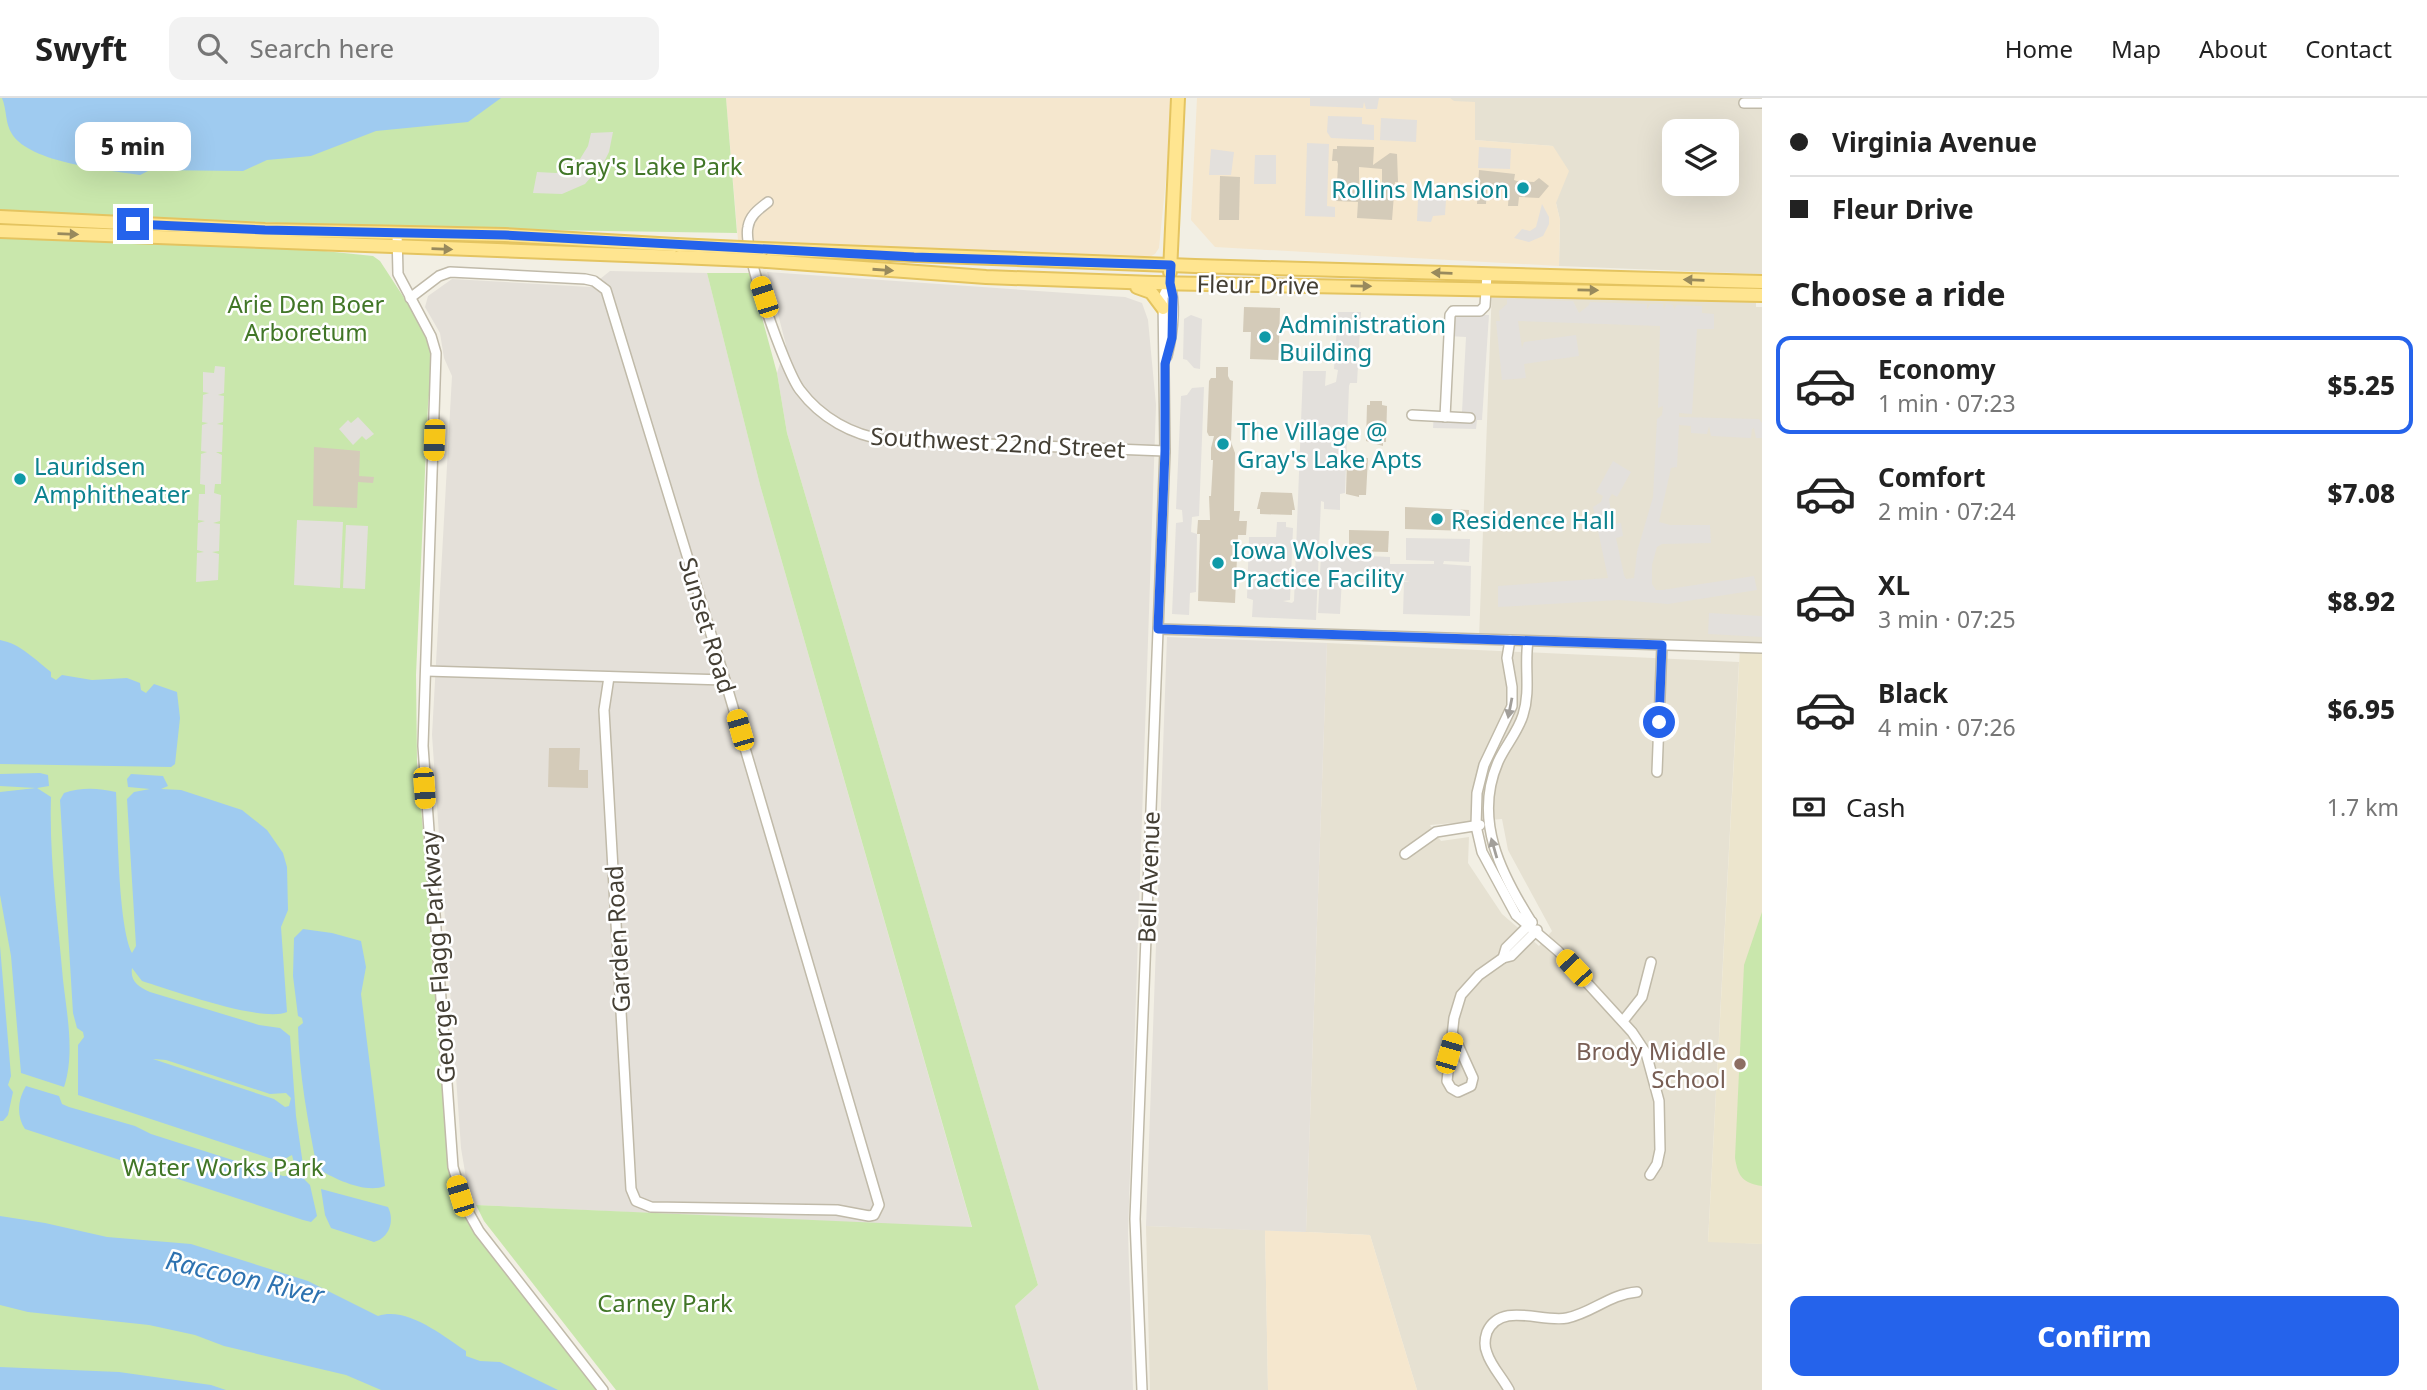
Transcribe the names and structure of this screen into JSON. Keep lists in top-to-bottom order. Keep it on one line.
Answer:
{"streets":{"main road":["Fleur Drive","Bell Avenue"],"street":["Southwest 22nd Street","Sunset Road","Garden Road","George Flagg Parkway"]},"crossings":[["Fleur Drive","Bell Avenue"],["Fleur Drive","George Flagg Parkway"],["Southwest 22nd Street","Bell Avenue"],["Sunset Road","Garden Road"],["Sunset Road","George Flagg Parkway"]],"water":["Raccoon River"],"parks":["Gray's Lake Park","Arie Den Boer Arboretum","Water Works Park","Carney Park"],"places":["Rollins Mansion","Administration Building","The Village @ Gray's Lake Apts","Lauridsen Amphitheater","Residence Hall","Iowa Wolves Practice Facility","Brody Middle School"],"page":{"header":"Swyft","search":"Search here","nav":["Home","Map","About","Contact"],"banner":["Virginia Avenue","Fleur Drive"],"bubble":"5 min","heading":"Choose a ride","list":[{"name":"Economy","note":"1 min · 07:23","value":"$5.25"},{"name":"Comfort","note":"2 min · 07:24","value":"$7.08"},{"name":"XL","note":"3 min · 07:25","value":"$8.92"},{"name":"Black","note":"4 min · 07:26","value":"$6.95"}],"pay":["Cash","1.7 km"],"buttons":"Confirm"}}
